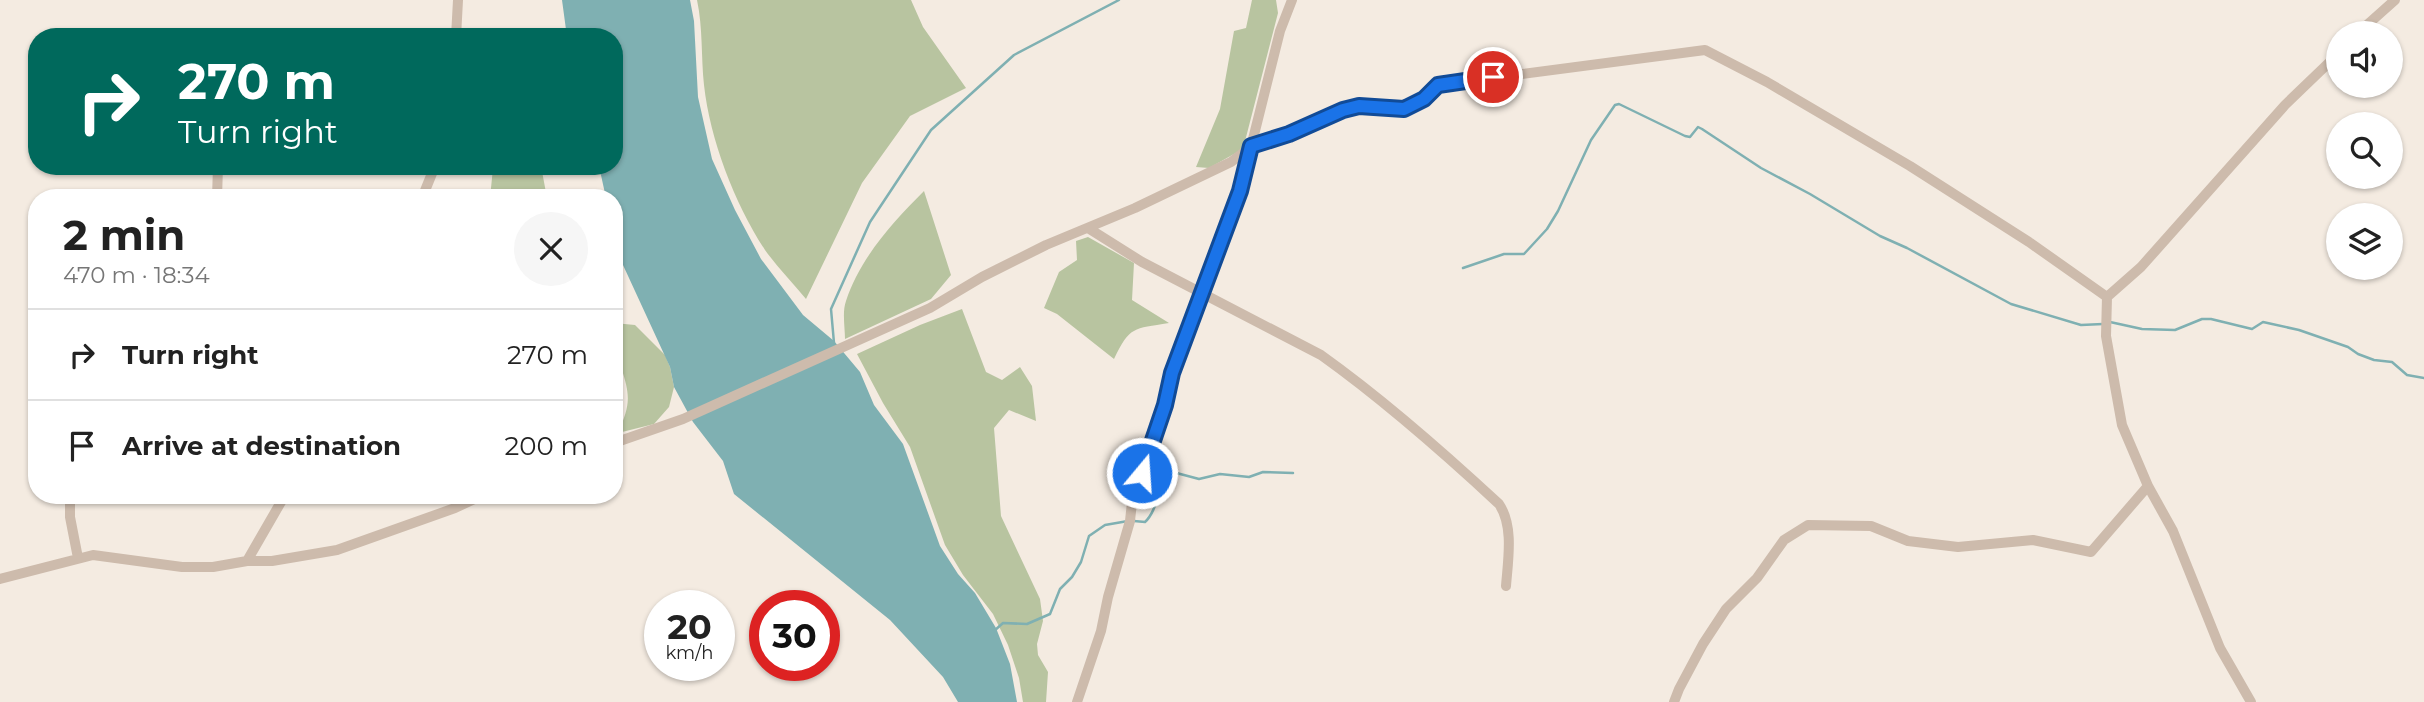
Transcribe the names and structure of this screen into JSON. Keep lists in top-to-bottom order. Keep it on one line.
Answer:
{"page":{"turn":["270 m","Turn right"],"heading":["2 min","470 m · 18:34"],"list":[{"name":"Turn right","value":"270 m"},{"name":"Arrive at destination","value":"200 m"}],"speed":"20 km/h","limit":"30"}}
